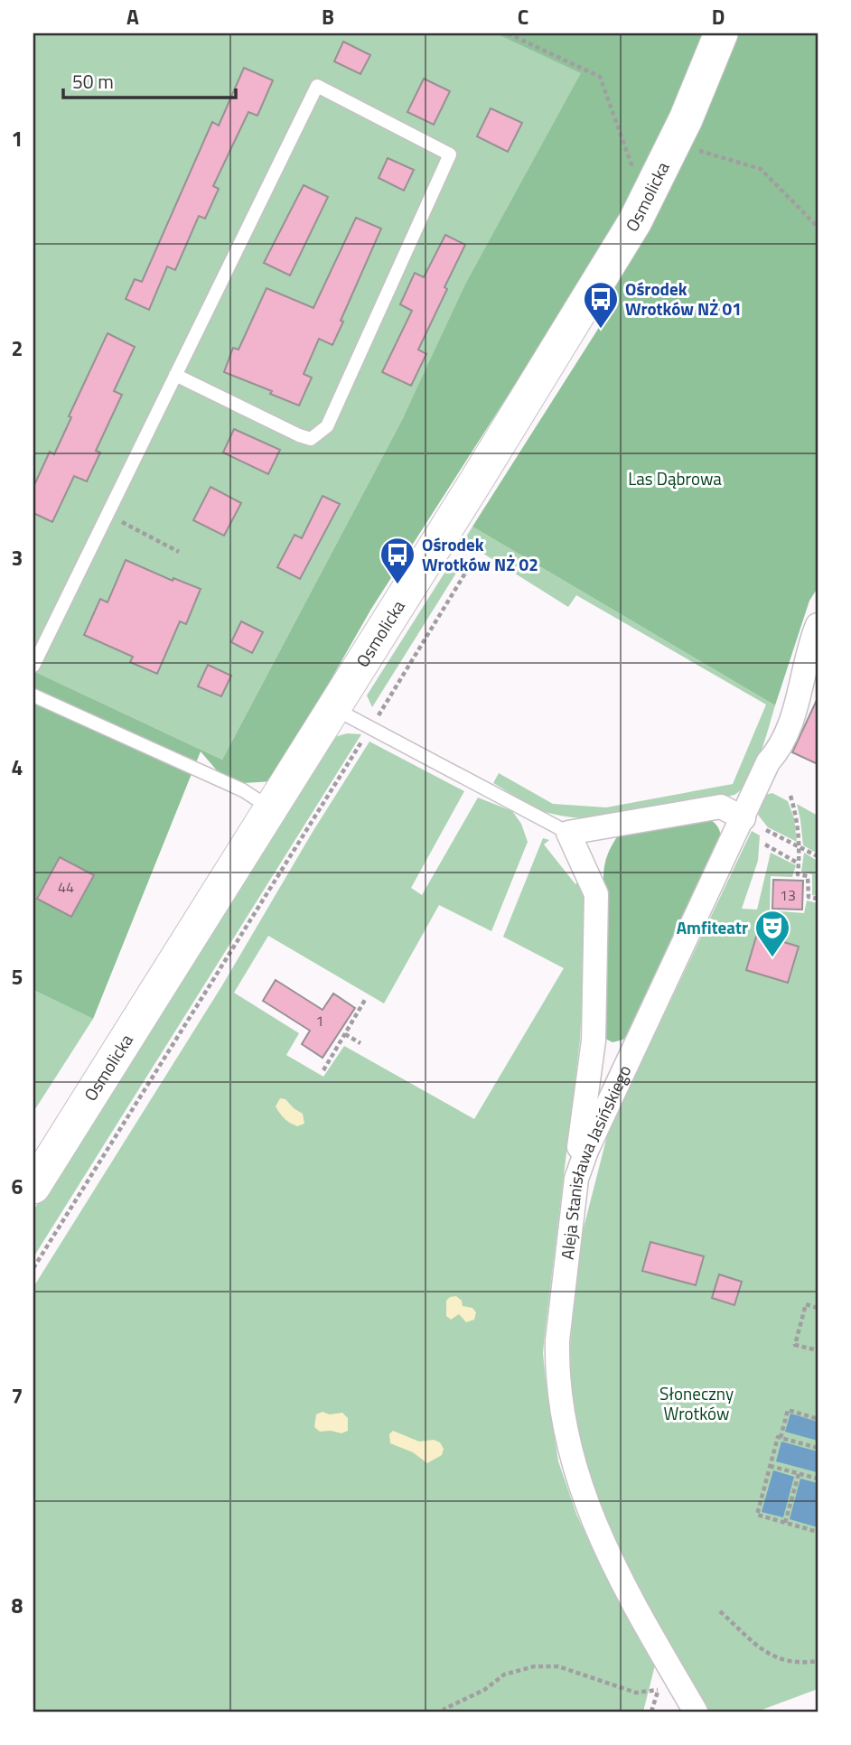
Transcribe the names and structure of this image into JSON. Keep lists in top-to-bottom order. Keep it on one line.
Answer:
{"streets":{"street":["Osmolicka","Aleja Stanisława Jasińskiego"]},"parks":["Las Dąbrowa","Słoneczny Wrotków"],"places":{"bus stop":["Ośrodek Wrotków NŻ 01","Ośrodek Wrotków NŻ 02"],"theatre":["Amfiteatr"]},"house_numbers":["44","13","1"],"scale_bar":"50 m","grid":{"columns":["A","B","C","D"],"rows":["1","2","3","4","5","6","7","8"]}}
